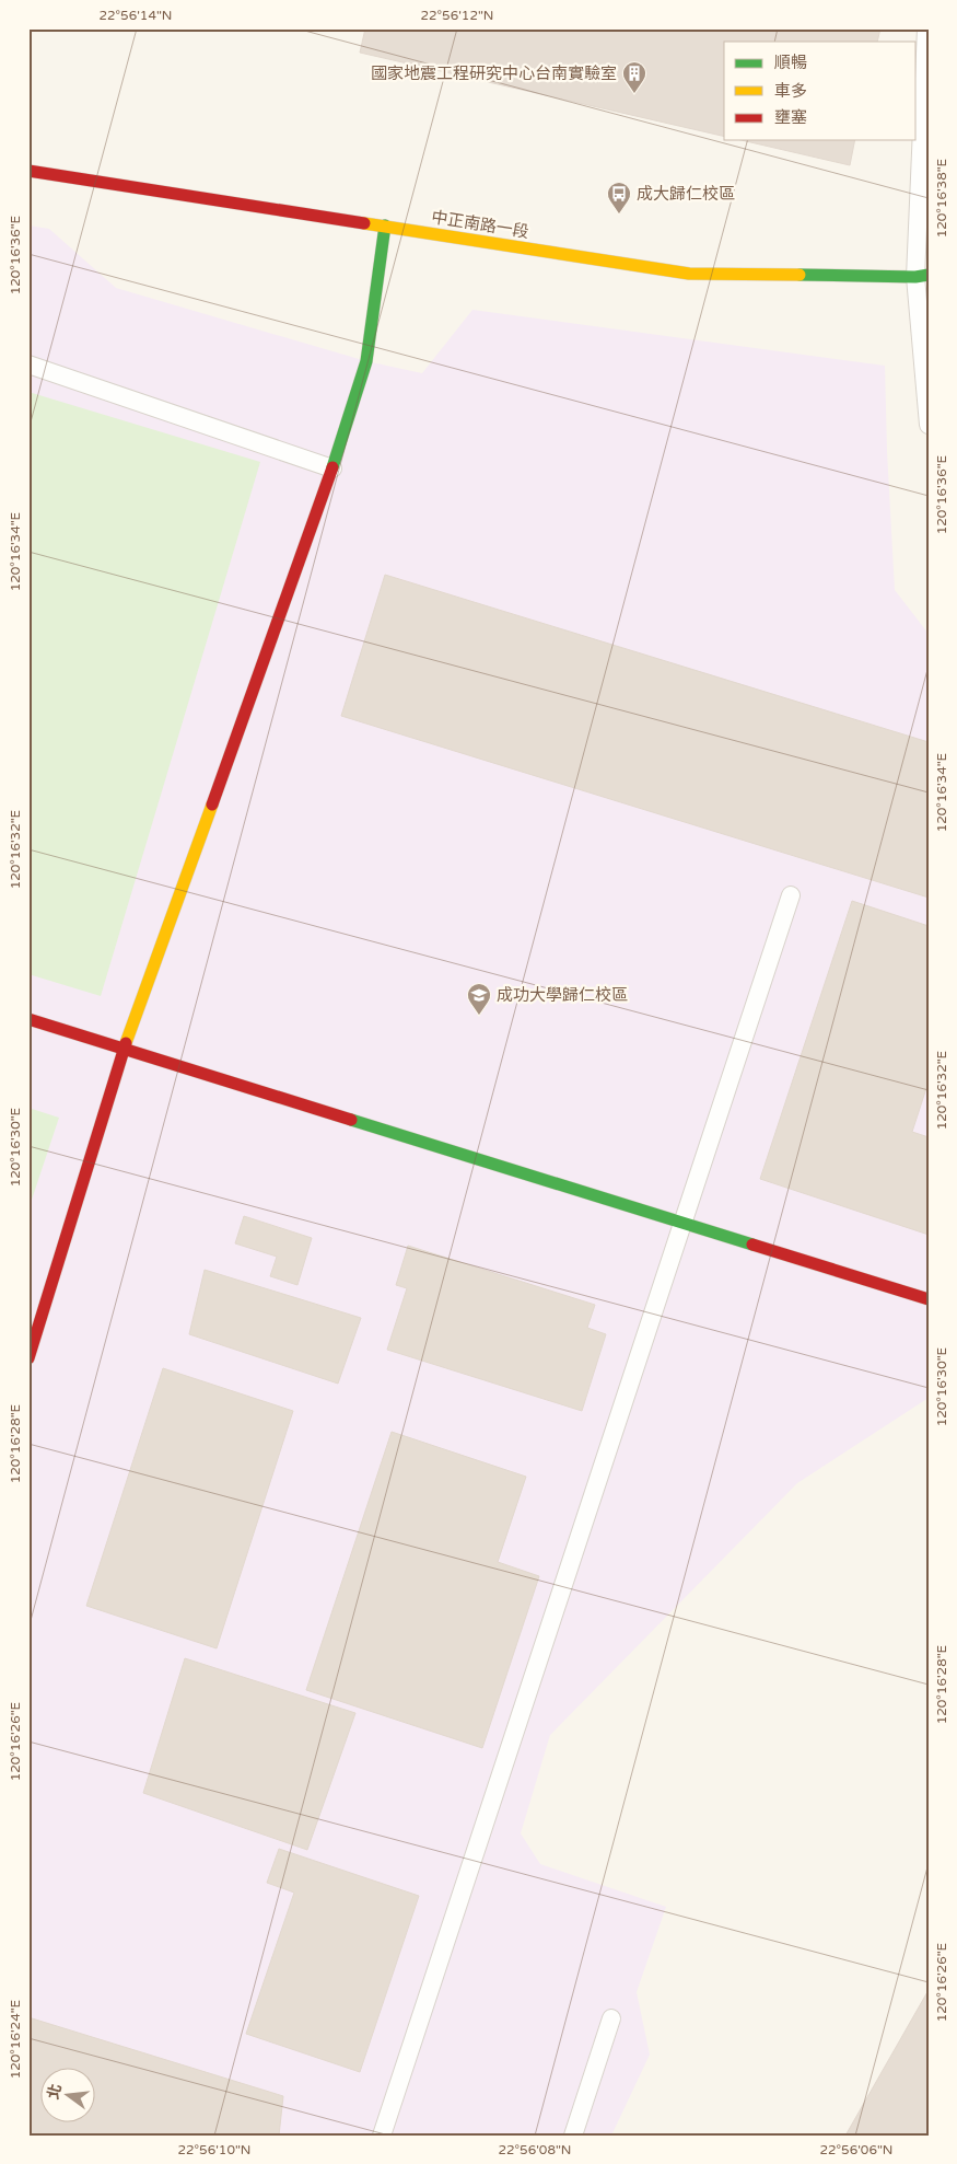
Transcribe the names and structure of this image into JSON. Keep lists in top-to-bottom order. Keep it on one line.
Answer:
{"streets":{"street":["中正南路一段"]},"places":{"building":["國家地震工程研究中心台南實驗室"],"bus stop":["成大歸仁校區"],"school or university":["成功大學歸仁校區"]},"legend":["順暢","車多","壅塞"],"north":"left","coordinates":["22°56'14\"N","22°56'12\"N","120°16'38\"E","120°16'36\"E","120°16'34\"E","120°16'32\"E","120°16'30\"E","120°16'28\"E","120°16'26\"E","120°16'24\"E","22°56'10\"N","22°56'08\"N","22°56'06\"N"]}
